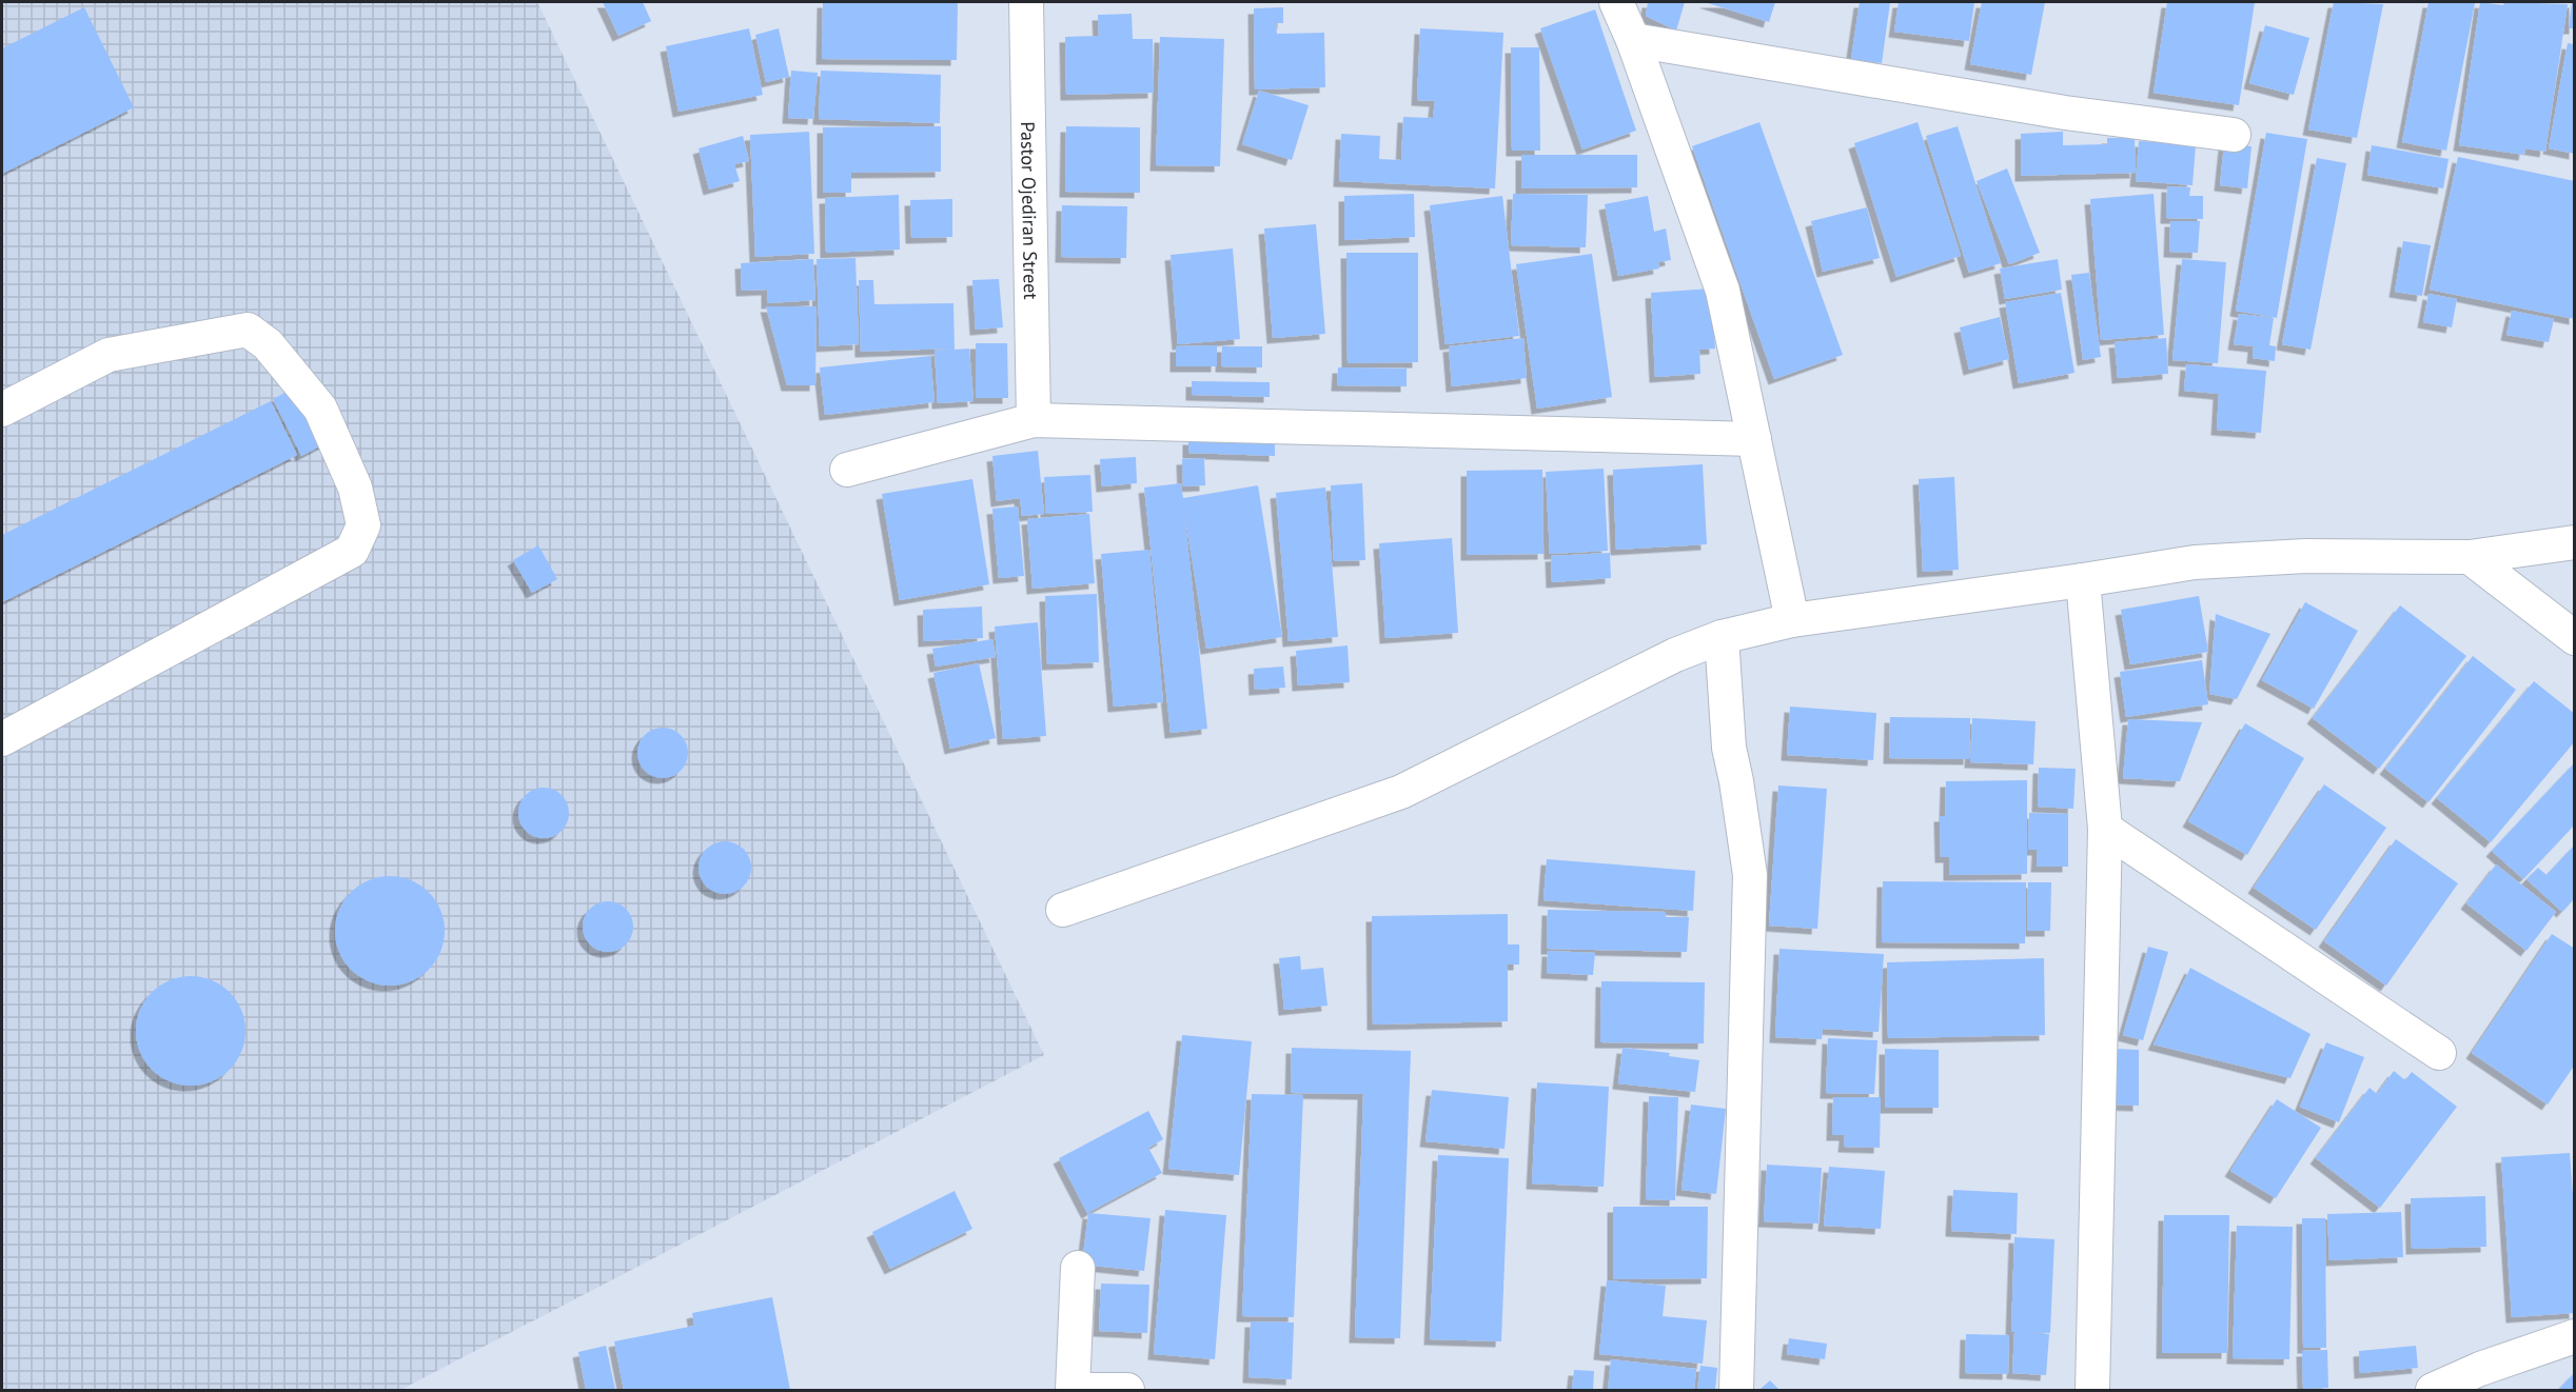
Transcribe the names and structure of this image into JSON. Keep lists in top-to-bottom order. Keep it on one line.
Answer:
{"streets":{"street":["Pastor Ojediran Street"]}}
